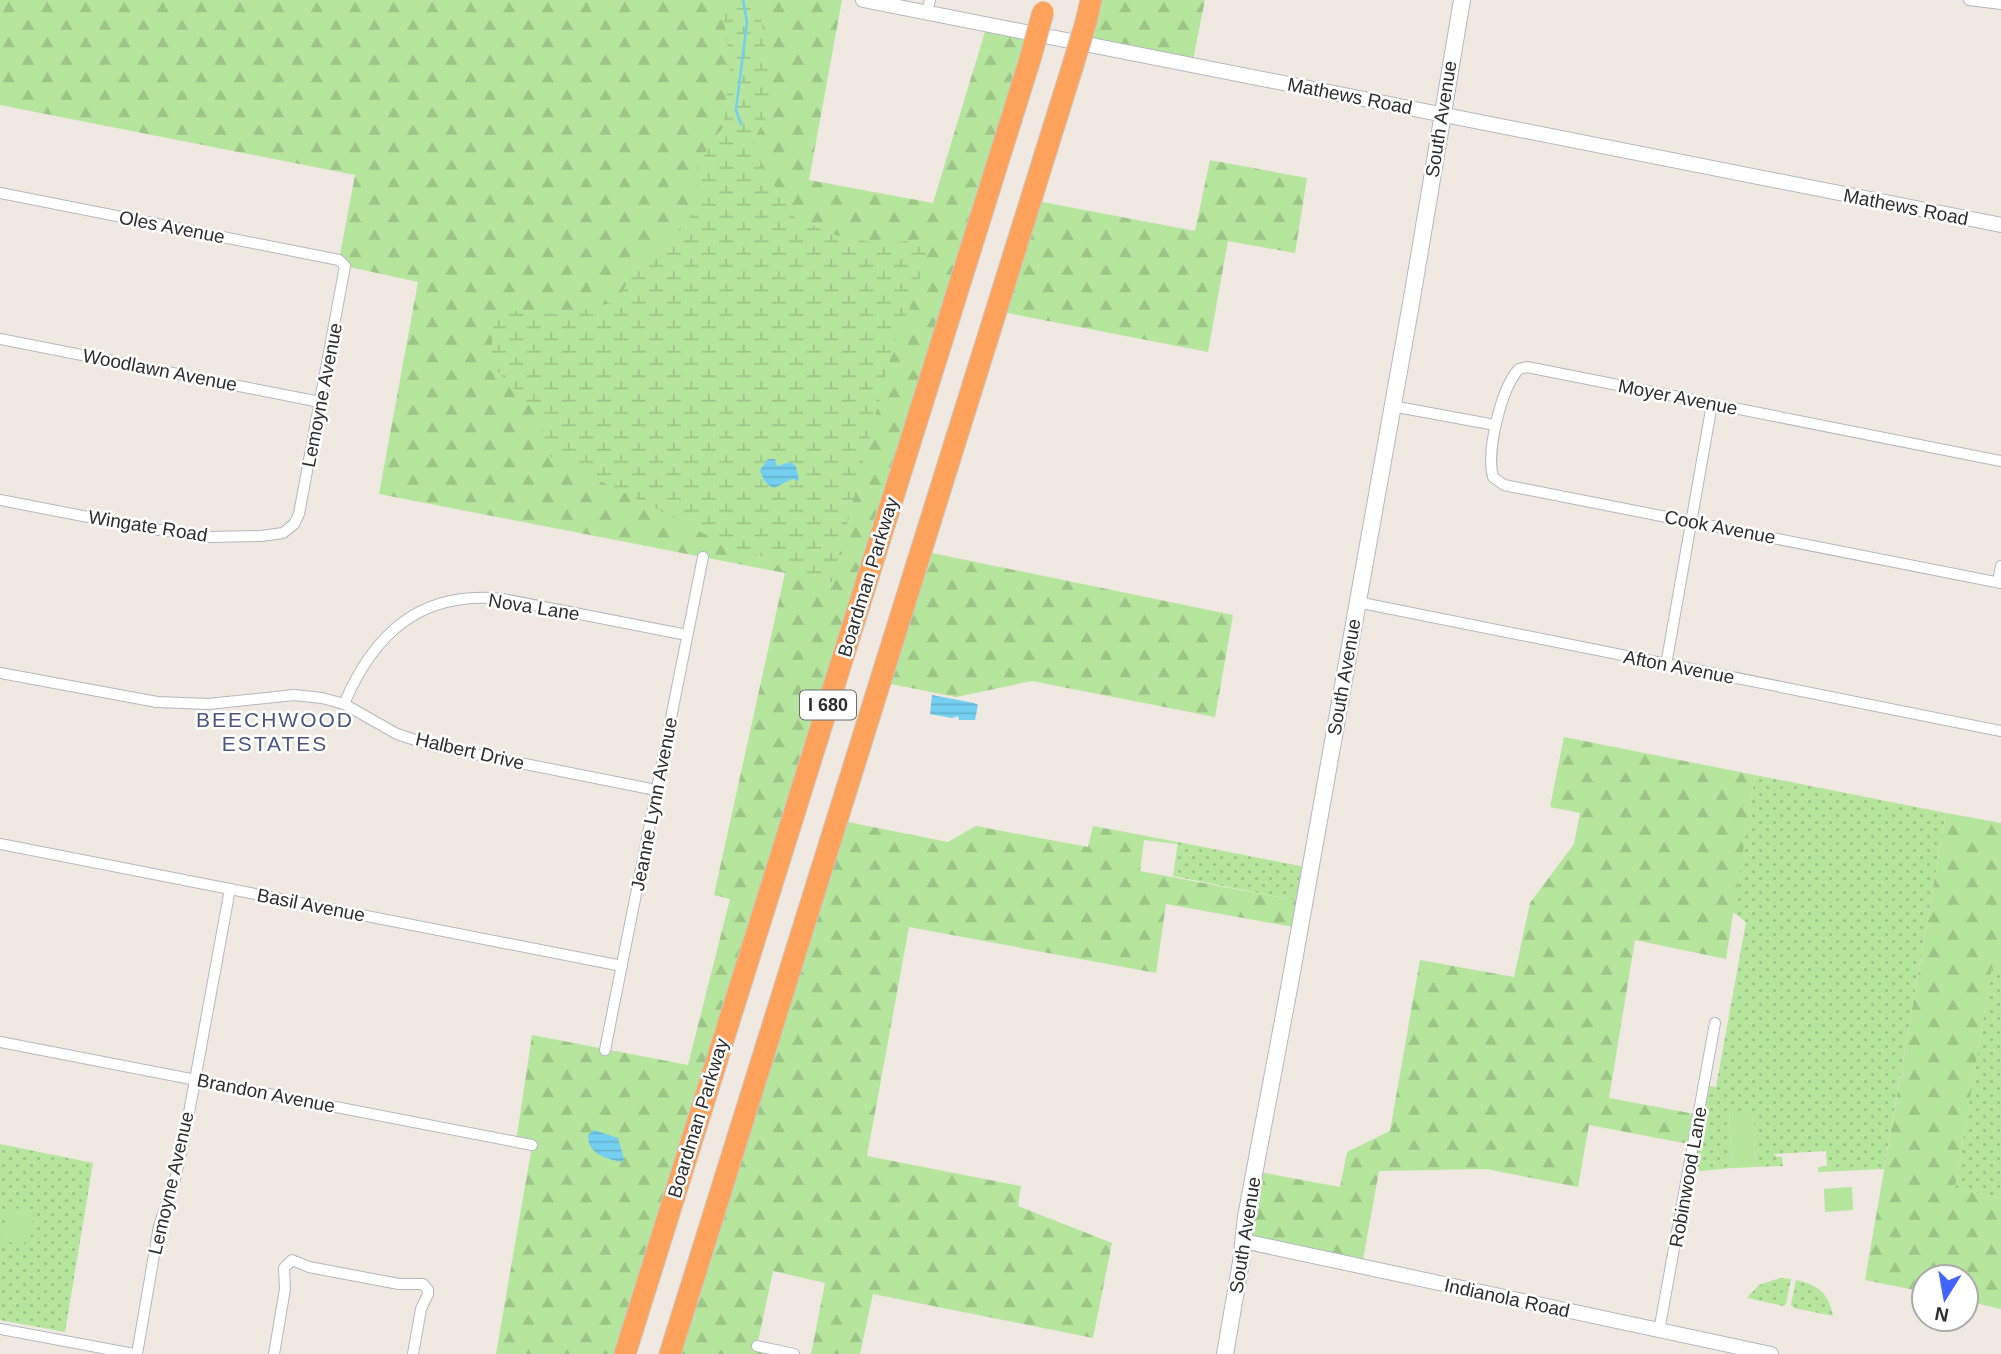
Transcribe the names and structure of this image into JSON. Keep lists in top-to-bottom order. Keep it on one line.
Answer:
{"streets":{"highway":["Boardman Parkway","I 680"],"main road":["South Avenue"],"street":["Mathews Road","Oles Avenue","Woodlawn Avenue","Lemoyne Avenue","Moyer Avenue","Wingate Road","Cook Avenue","Nova Lane","Afton Avenue","Halbert Drive","Jeanne Lynn Avenue","Basil Avenue","Brandon Avenue","Robinwood Lane","Indianola Road"]},"crossings":[["Mathews Road","South Avenue"],["South Avenue","Afton Avenue"],["South Avenue","Indianola Road"],["Oles Avenue","Lemoyne Avenue"],["Woodlawn Avenue","Lemoyne Avenue"],["Lemoyne Avenue","Wingate Road"],["Lemoyne Avenue","Basil Avenue"],["Lemoyne Avenue","Brandon Avenue"],["Moyer Avenue","Cook Avenue"],["Nova Lane","Halbert Drive"],["Nova Lane","Jeanne Lynn Avenue"],["Halbert Drive","Jeanne Lynn Avenue"],["Jeanne Lynn Avenue","Basil Avenue"],["Robinwood Lane","Indianola Road"]],"districts":["BEECHWOOD ESTATES"],"north":"bottom"}
